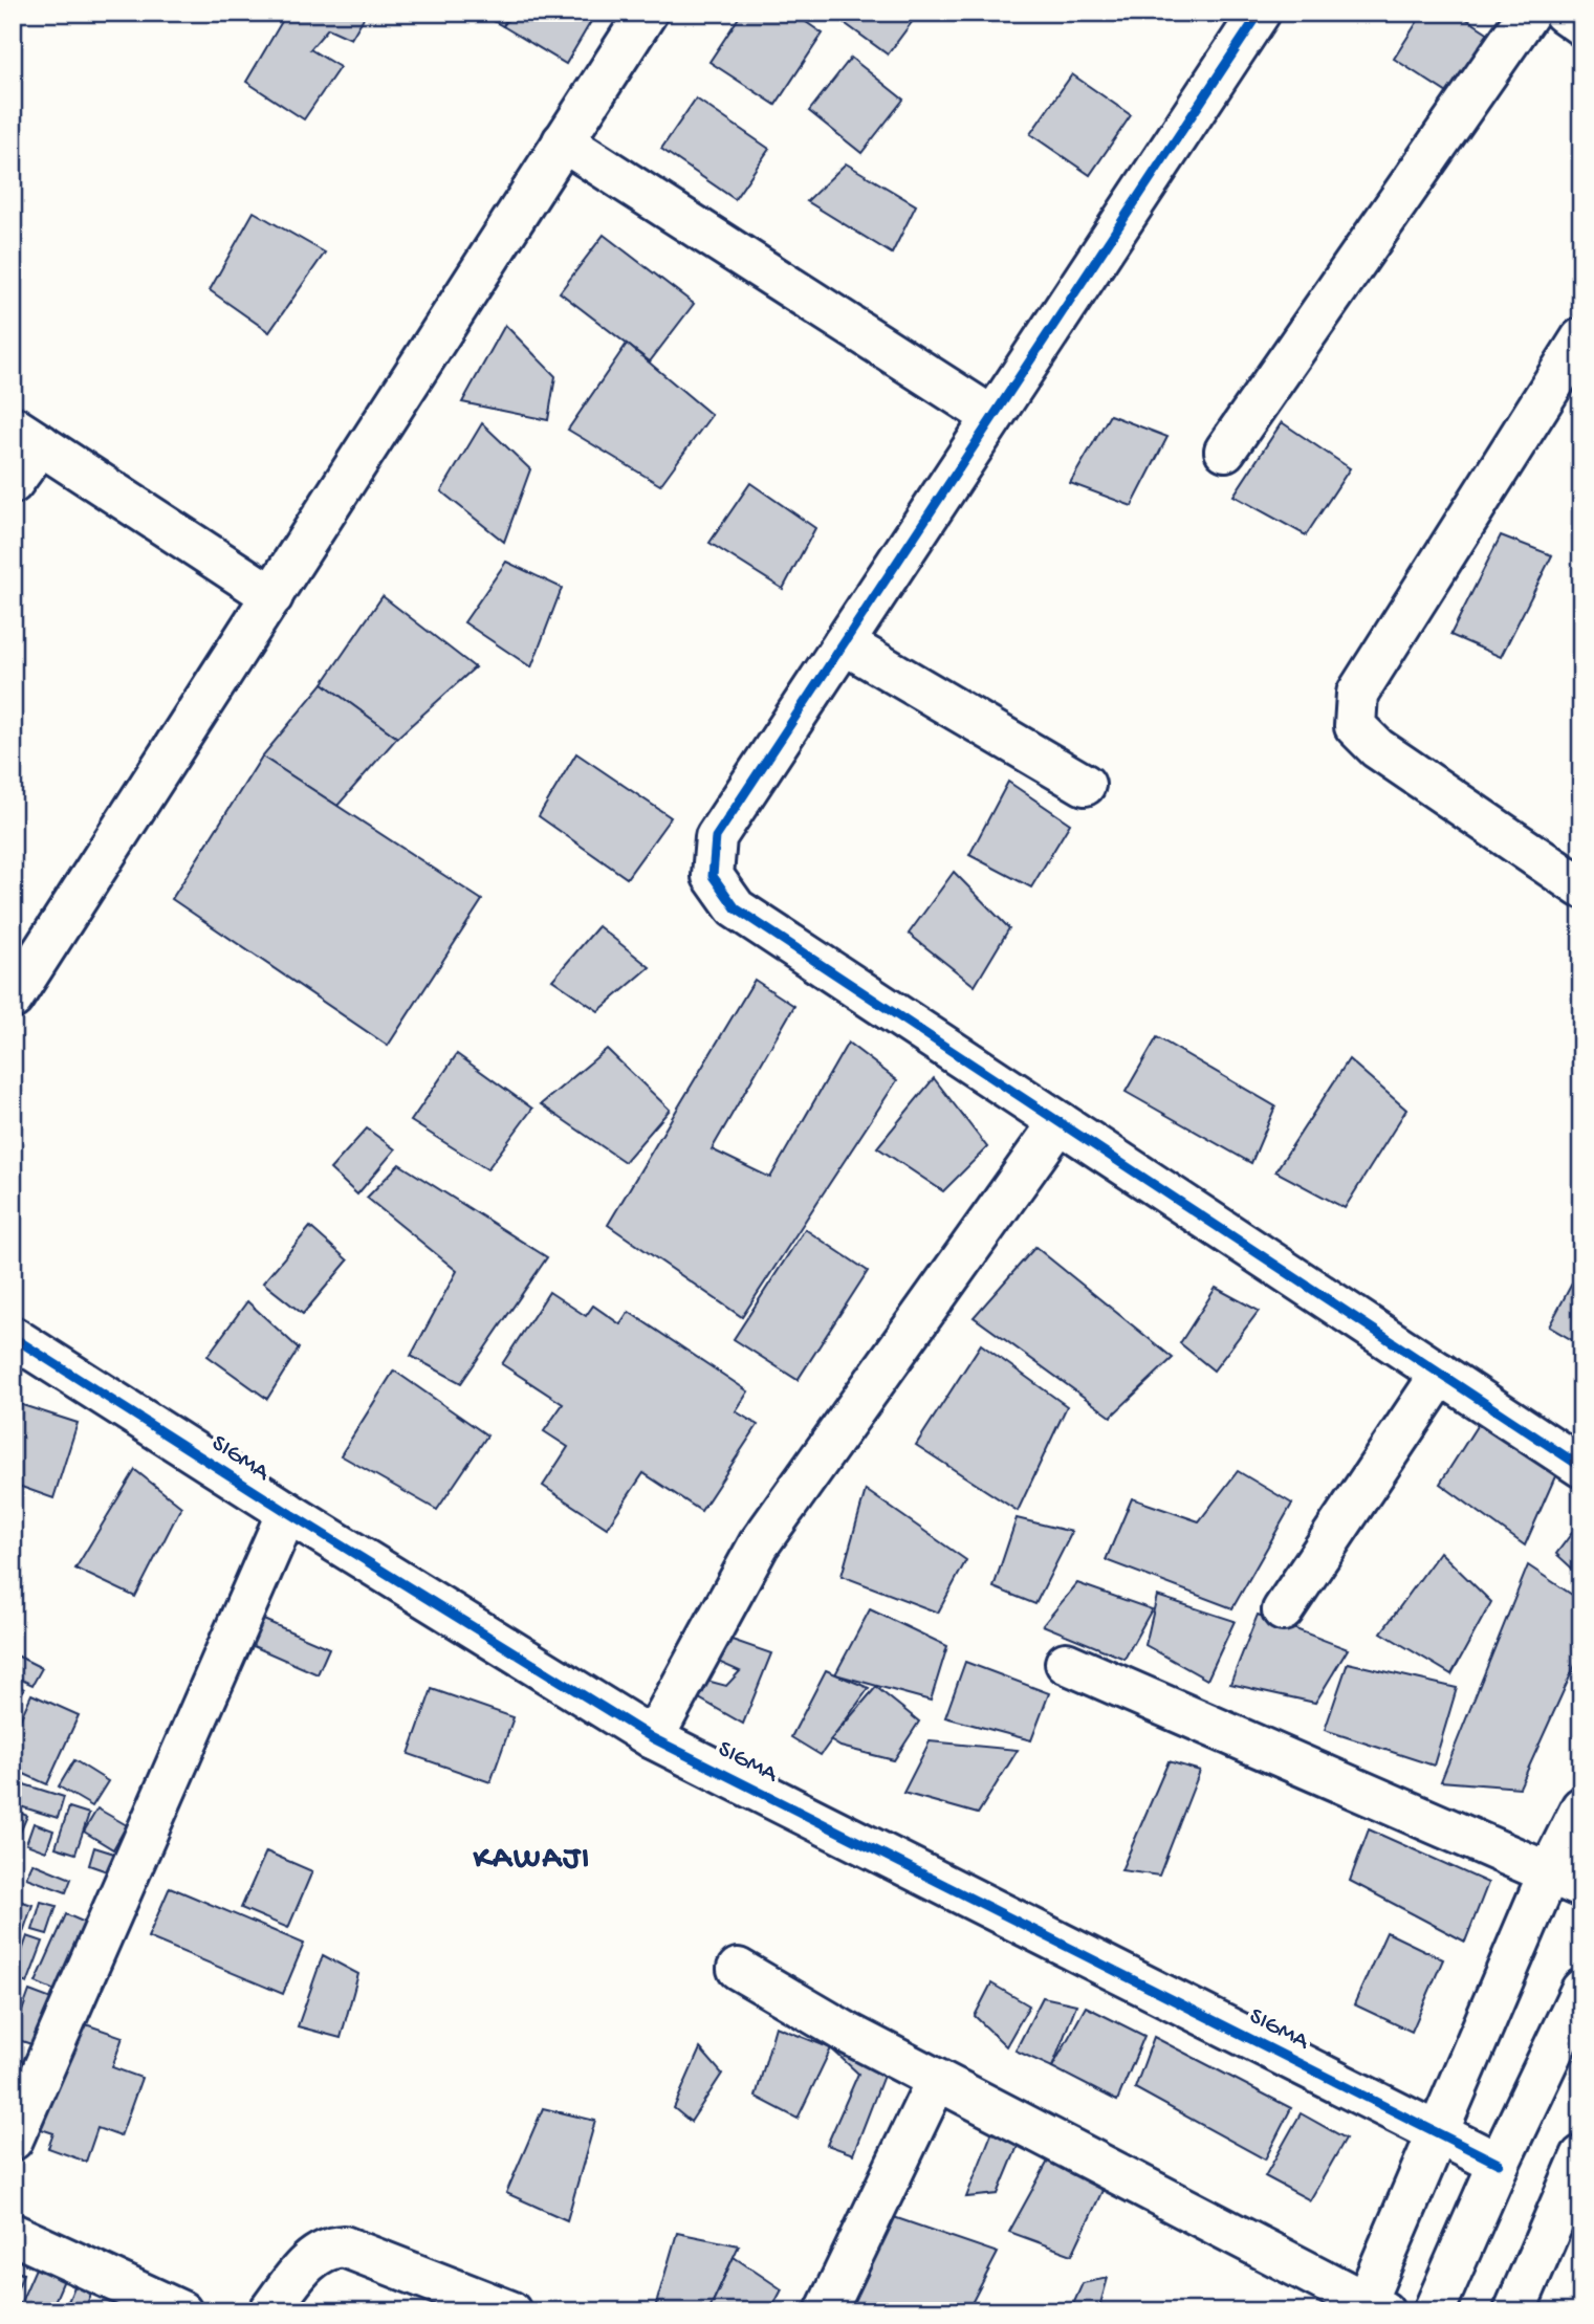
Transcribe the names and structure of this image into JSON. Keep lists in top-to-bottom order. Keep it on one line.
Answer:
{"streets":{"street":["SIGMA"]},"districts":["KAWAJI"]}
